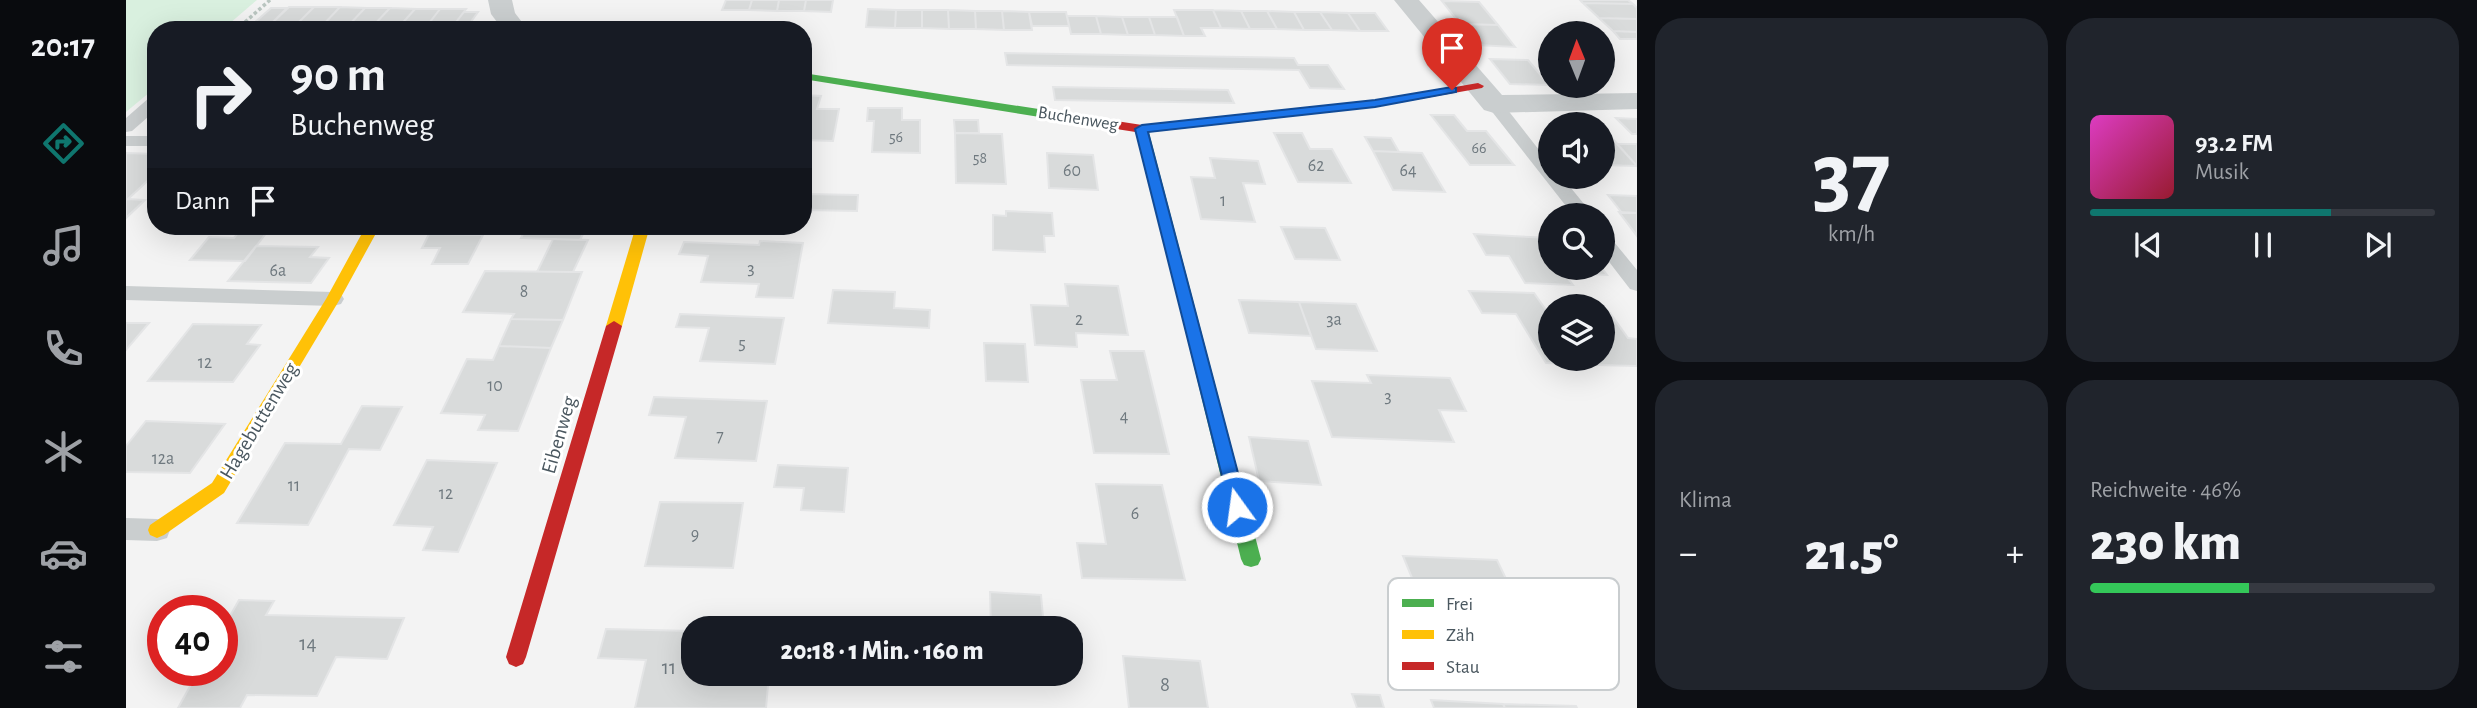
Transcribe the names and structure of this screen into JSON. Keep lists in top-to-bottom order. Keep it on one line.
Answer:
{"streets":{"street":["Buchenweg","Hagebuttenweg","Eibenweg"]},"house_numbers":["56","66","58","62","60","64","1","3","6a","8","2","3a","5","12","10","3","4","7","12a","11","12","6","9","14","11","8"],"legend":["Frei","Zäh","Stau"],"north":"top","page":{"tabs":"20:17","tile":[["37","km/h"],"Klima",["Reichweite · 46%","230 km"]],"turn":["90 m","Buchenweg"],"song":["93.2 FM","Musik"],"then":"Dann","heat":["−","21.5°","+"],"limit":"40","trip":"20:18 · 1 Min. · 160 m"}}
